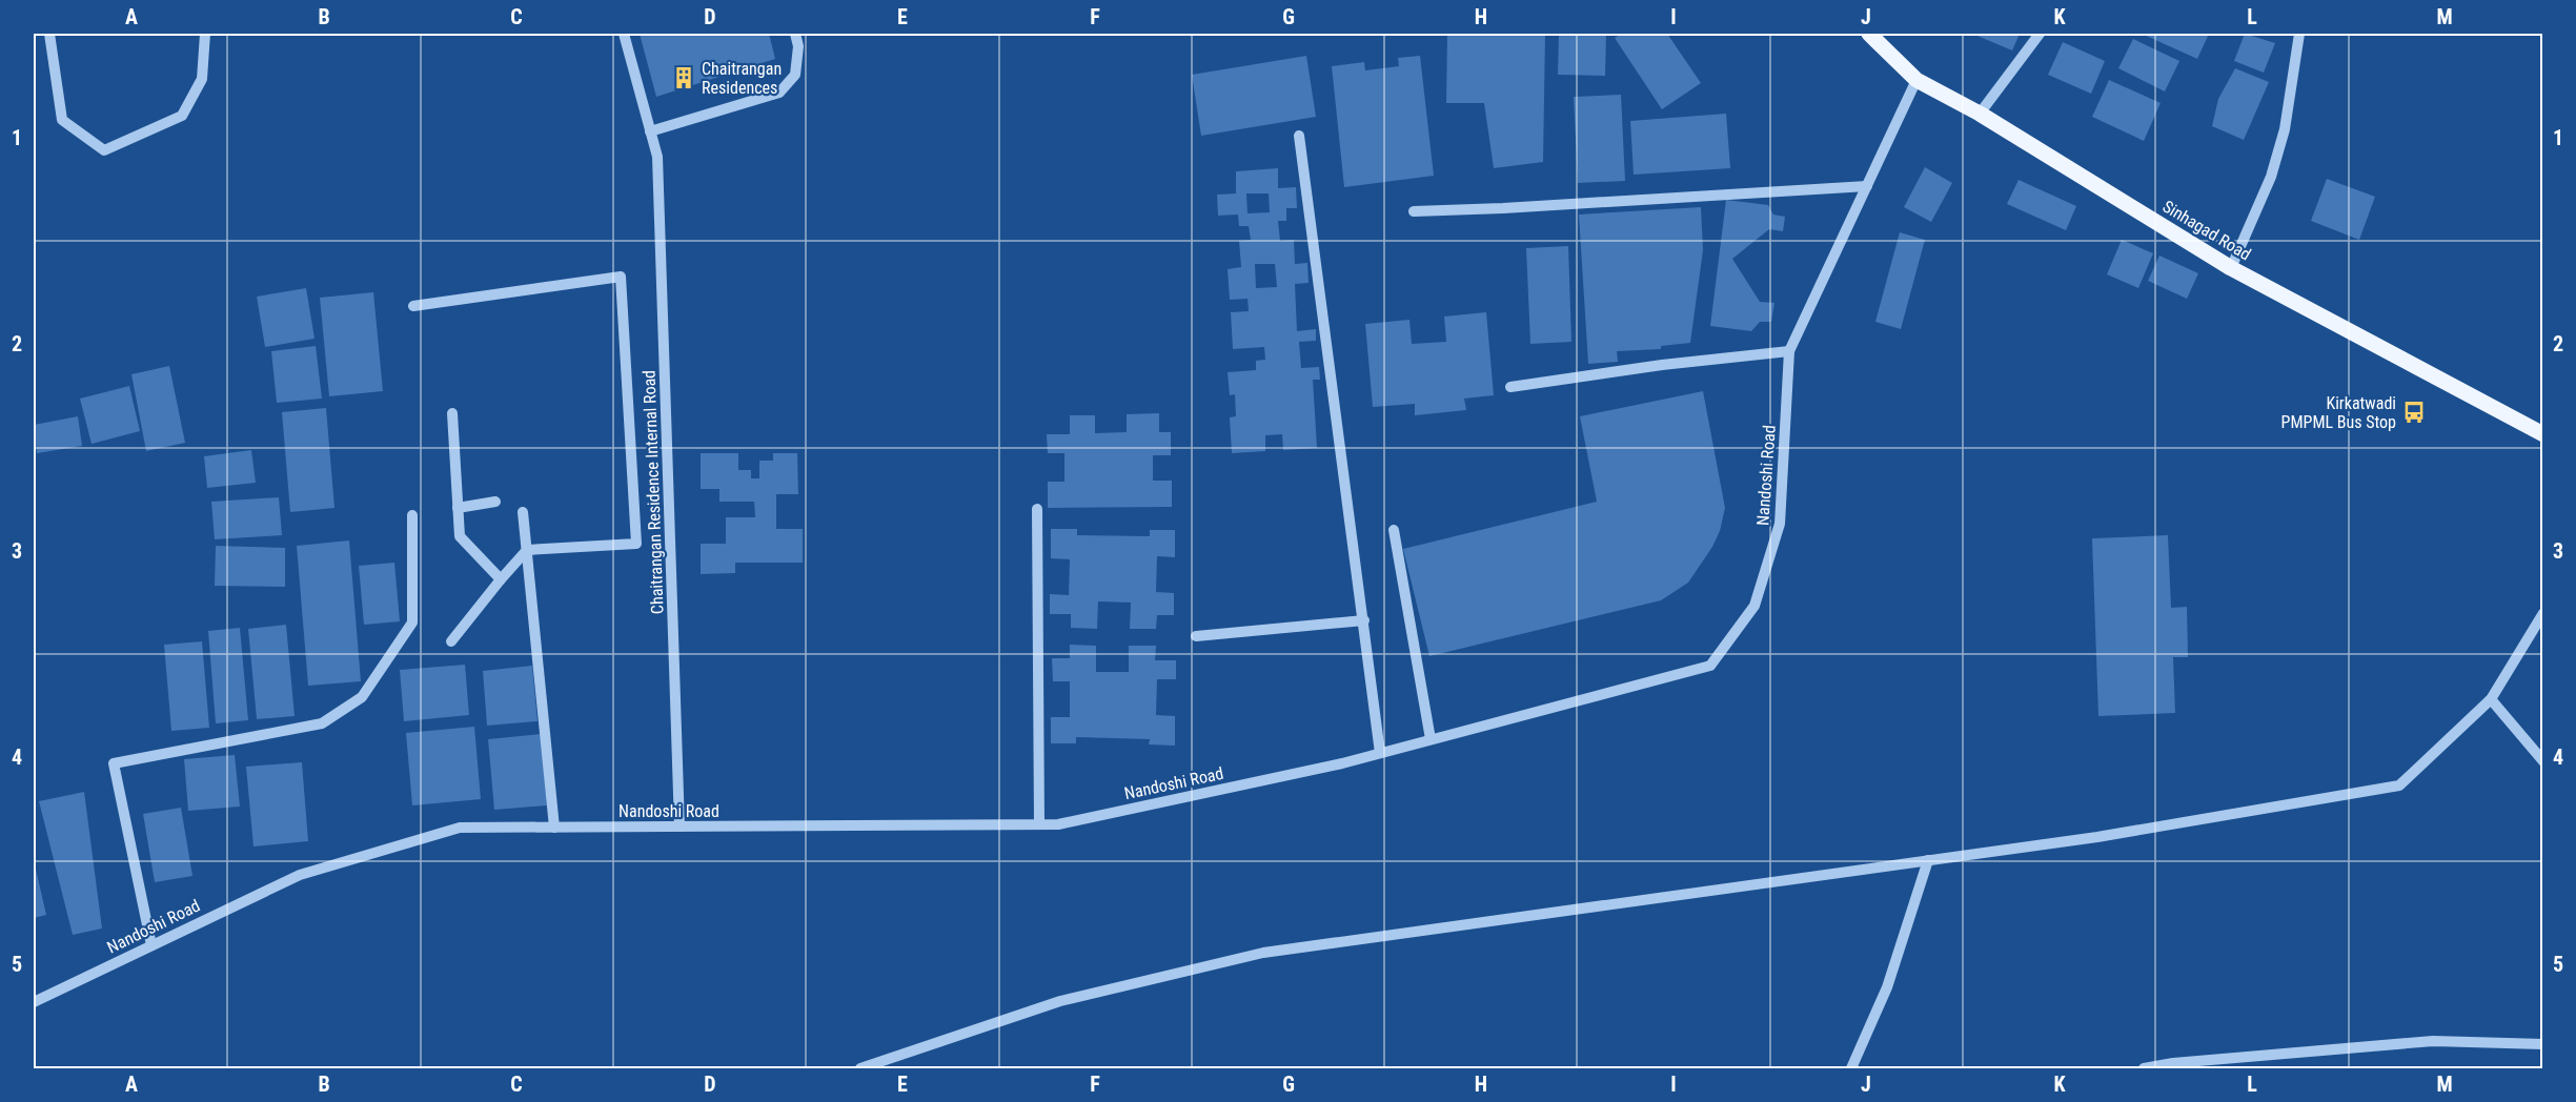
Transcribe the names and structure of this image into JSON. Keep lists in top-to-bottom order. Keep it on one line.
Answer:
{"streets":{"main road":["Sinhagad Road"],"street":["Nandoshi Road","Chaitrangan Residence Internal Road"]},"crossings":[["Sinhagad Road","Nandoshi Road"],["Nandoshi Road","Chaitrangan Residence Internal Road"]],"places":{"building":["Chaitrangan Residences"],"bus stop":["Kirkatwadi PMPML Bus Stop"]},"grid":{"columns":["A","B","C","D","E","F","G","H","I","J","K","L","M"],"rows":["1","2","3","4","5"]}}
